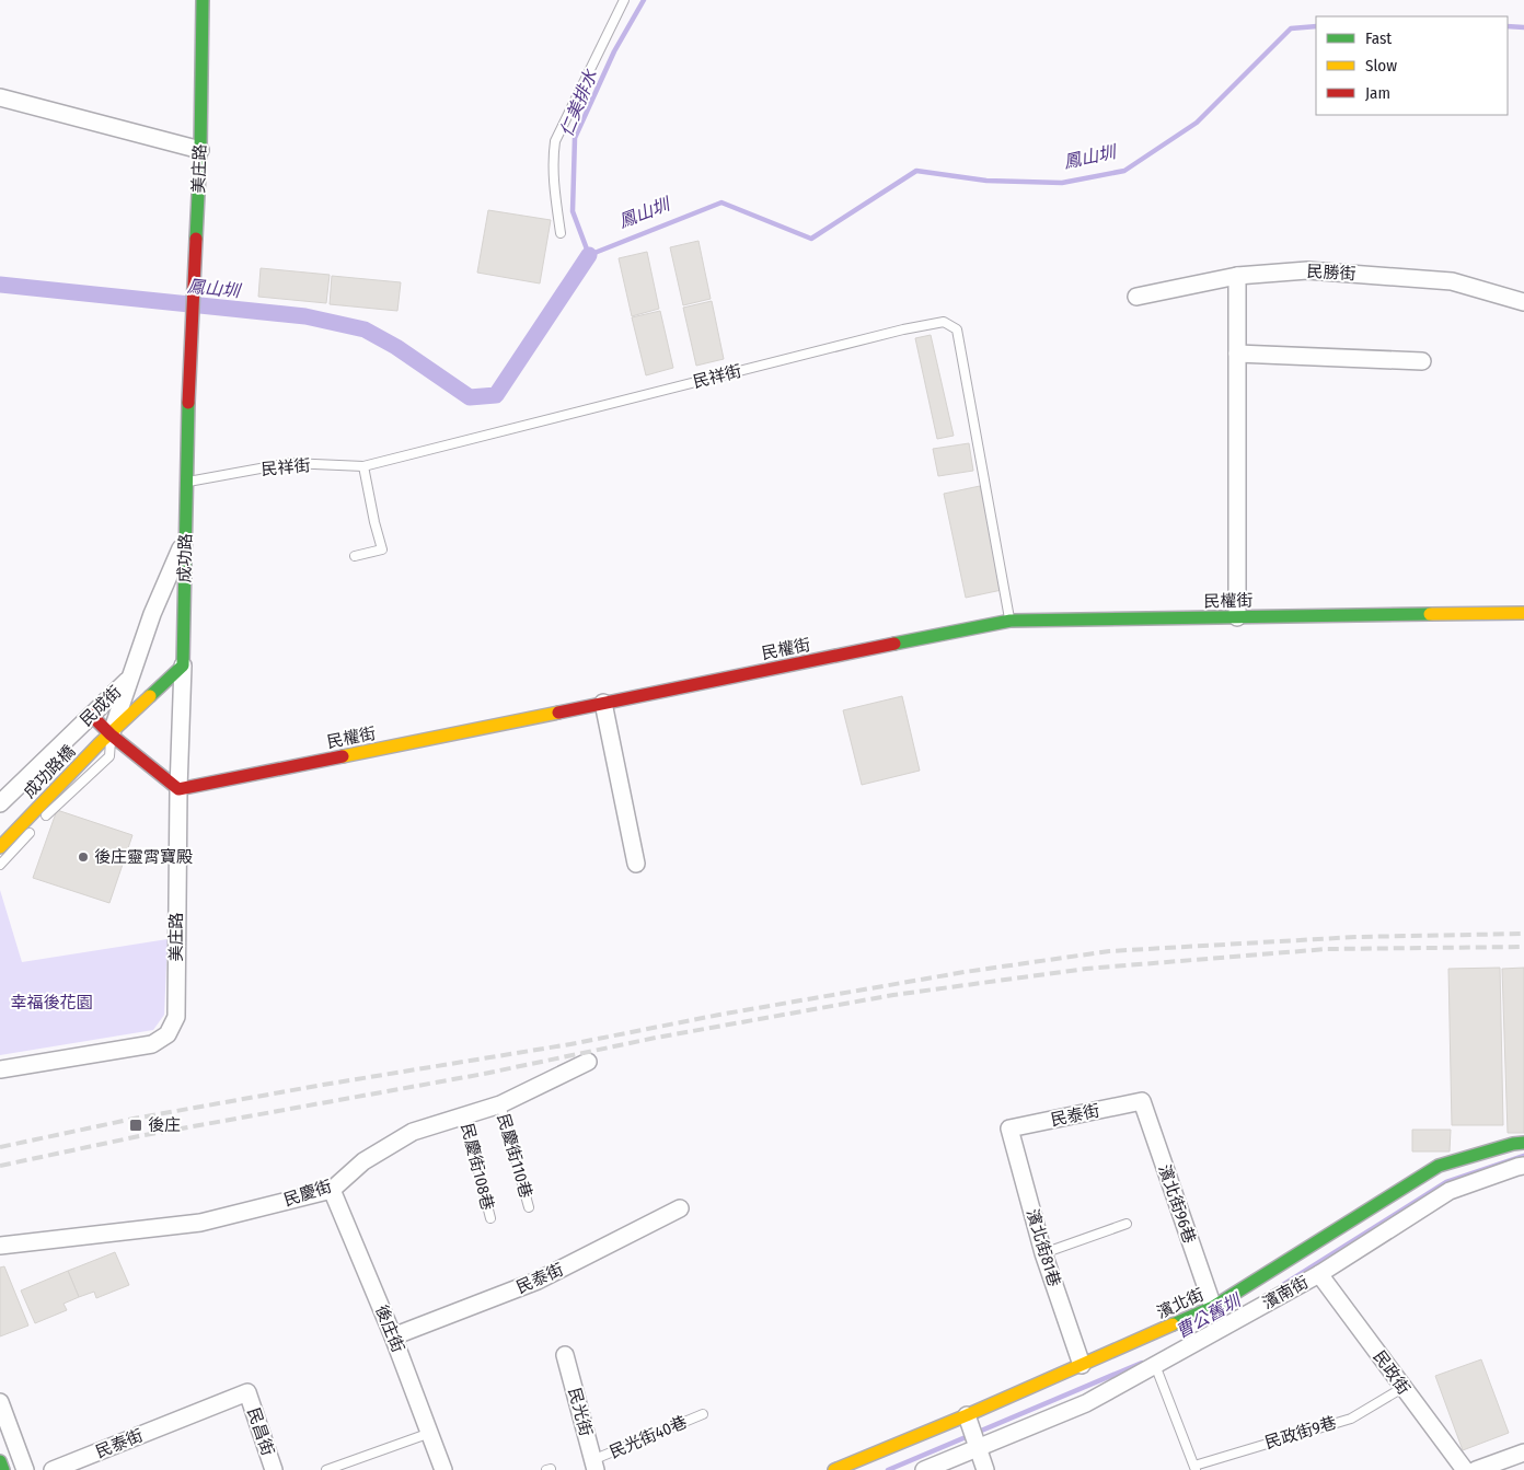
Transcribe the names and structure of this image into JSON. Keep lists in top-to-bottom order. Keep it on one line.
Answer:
{"streets":{"street":["美庄路","民勝街","成功路","民權街","民成街","成功路橋","民泰街","民慶街","濱北街96巷","濱北街81巷","濱南街","濱北街","後庄街","民政街","民光街","民昌街"],"lane":["民祥街","民慶街110巷","民慶街108巷","民政街9巷","民光街40巷"]},"crossings":[["美庄路","成功路"],["美庄路","民權街"],["民祥街","成功路"],["民祥街","民權街"],["民泰街","濱北街96巷"],["民泰街","濱北街81巷"],["民泰街","後庄街"],["民泰街","民昌街"],["民慶街110巷","民慶街"],["民慶街108巷","民慶街"],["民慶街","後庄街"],["濱北街96巷","濱北街"],["濱北街81巷","濱北街"],["濱南街","濱北街"],["濱南街","民政街"],["民政街","民政街9巷"],["民光街","民光街40巷"]],"water":["仁美排水","鳳山圳","曹公舊圳"],"parks":["幸福後花園"],"places":{"other":["後庄靈霄寶殿"],"transit":["後庄"]},"legend":["Fast","Slow","Jam"]}
